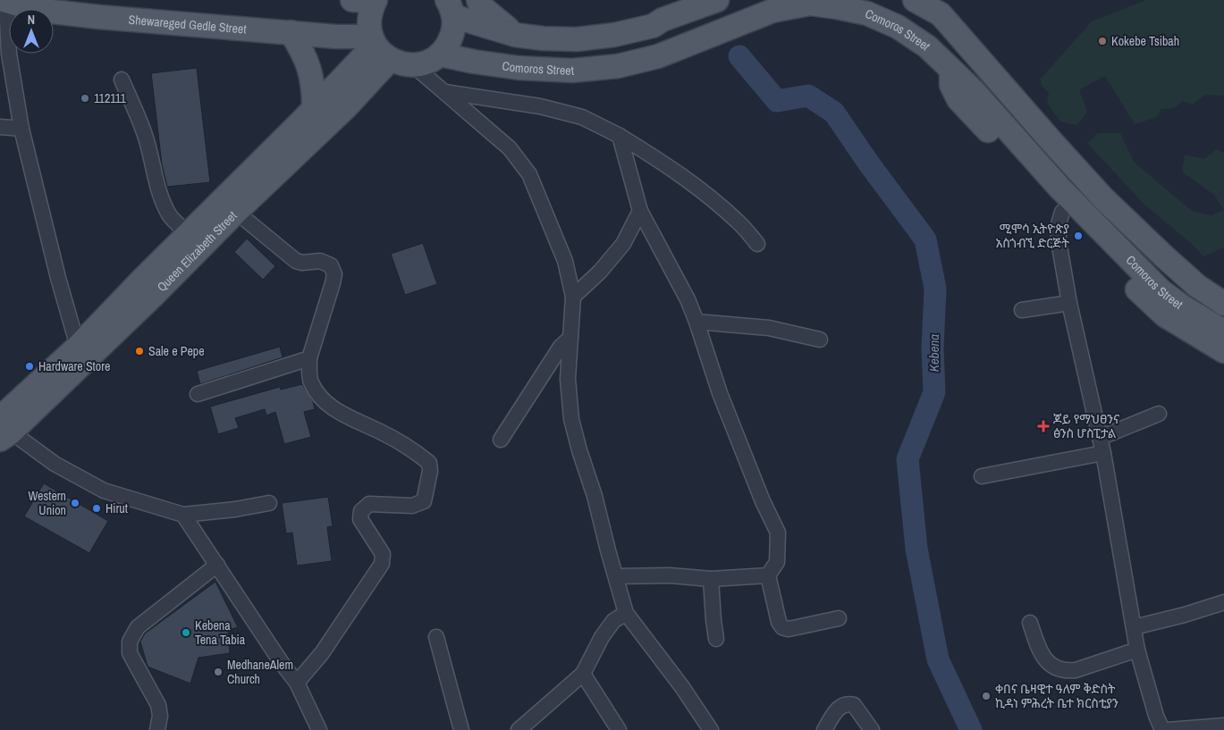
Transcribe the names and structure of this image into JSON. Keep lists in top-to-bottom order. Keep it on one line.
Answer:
{"streets":{"main road":["Shewareged Gedle Street","Comoros Street","Queen Elizabeth Street"]},"crossings":[["Shewareged Gedle Street","Queen Elizabeth Street"]],"water":["Kebena"],"places":{"other":["Kokebe Tsibah","112111","ሚሞሳ ኢትዮጵያ አስጎብኚ ድርጅት","Sale e Pepe","Hardware Store","Western Union","Hirut","Kebena Tena Tabia","MedhaneAlem Church","ቀበና ቤዛዊተ ዓለም ቅድስት ኪዳነ ምሕረት ቤተ ክርስቲያን"],"health":["ጆይ የማህፀንና ፅንስ ሆስፒታል"]},"north":"top"}
